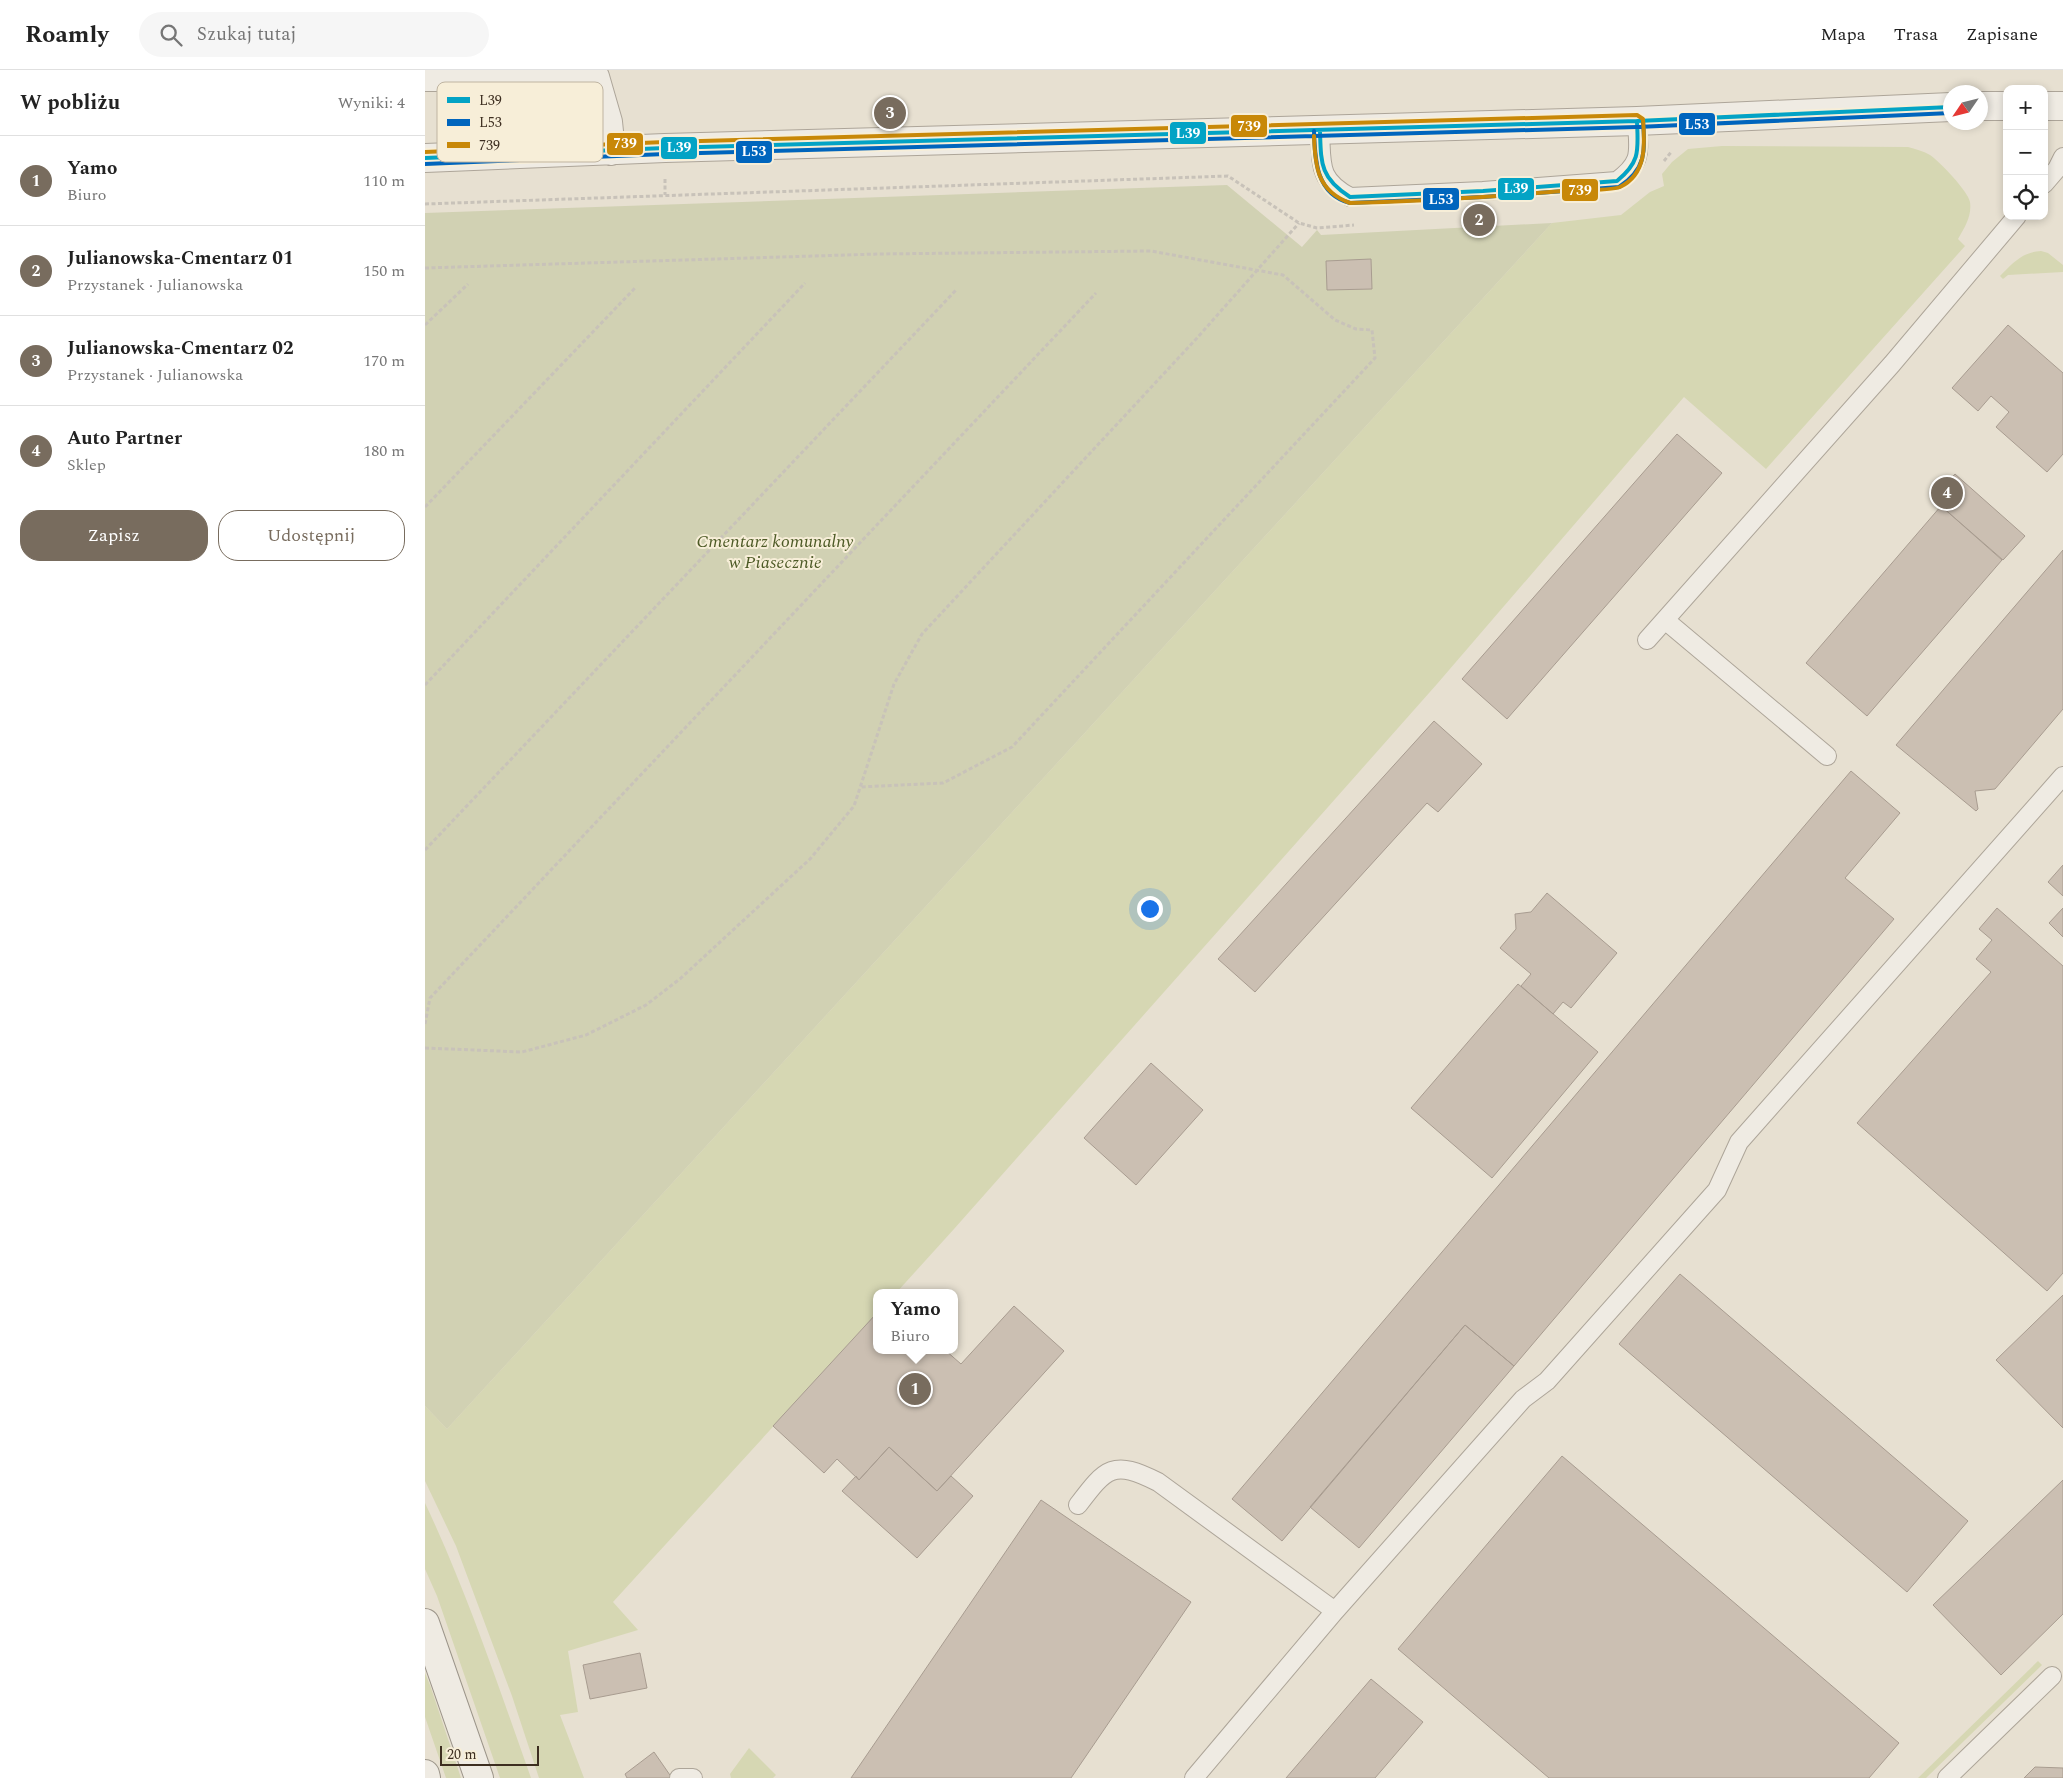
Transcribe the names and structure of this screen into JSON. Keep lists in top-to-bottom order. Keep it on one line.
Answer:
{"parks":["Cmentarz komunalny w Piasecznie"],"lines":["transit line L39","transit line L53","transit line 739"],"legend":["L39","L53","739"],"scale_bar":"20 m","north":"bottom left","page":{"header":"Roamly","search":"Szukaj tutaj","nav":["Mapa","Trasa","Zapisane"],"heading":["W pobliżu","Wyniki: 4"],"map_buttons":["+","−"],"pins":["3","2","4","1"],"list":[{"mark":"1","name":"Yamo","note":"Biuro","value":"110 m"},{"mark":"2","name":"Julianowska-Cmentarz 01","note":"Przystanek · Julianowska","value":"150 m"},{"mark":"3","name":"Julianowska-Cmentarz 02","note":"Przystanek · Julianowska","value":"170 m"},{"mark":"4","name":"Auto Partner","note":"Sklep","value":"180 m"}],"buttons":["Zapisz","Udostępnij"],"popup":["Yamo","Biuro"],"scale":"20 m"}}
